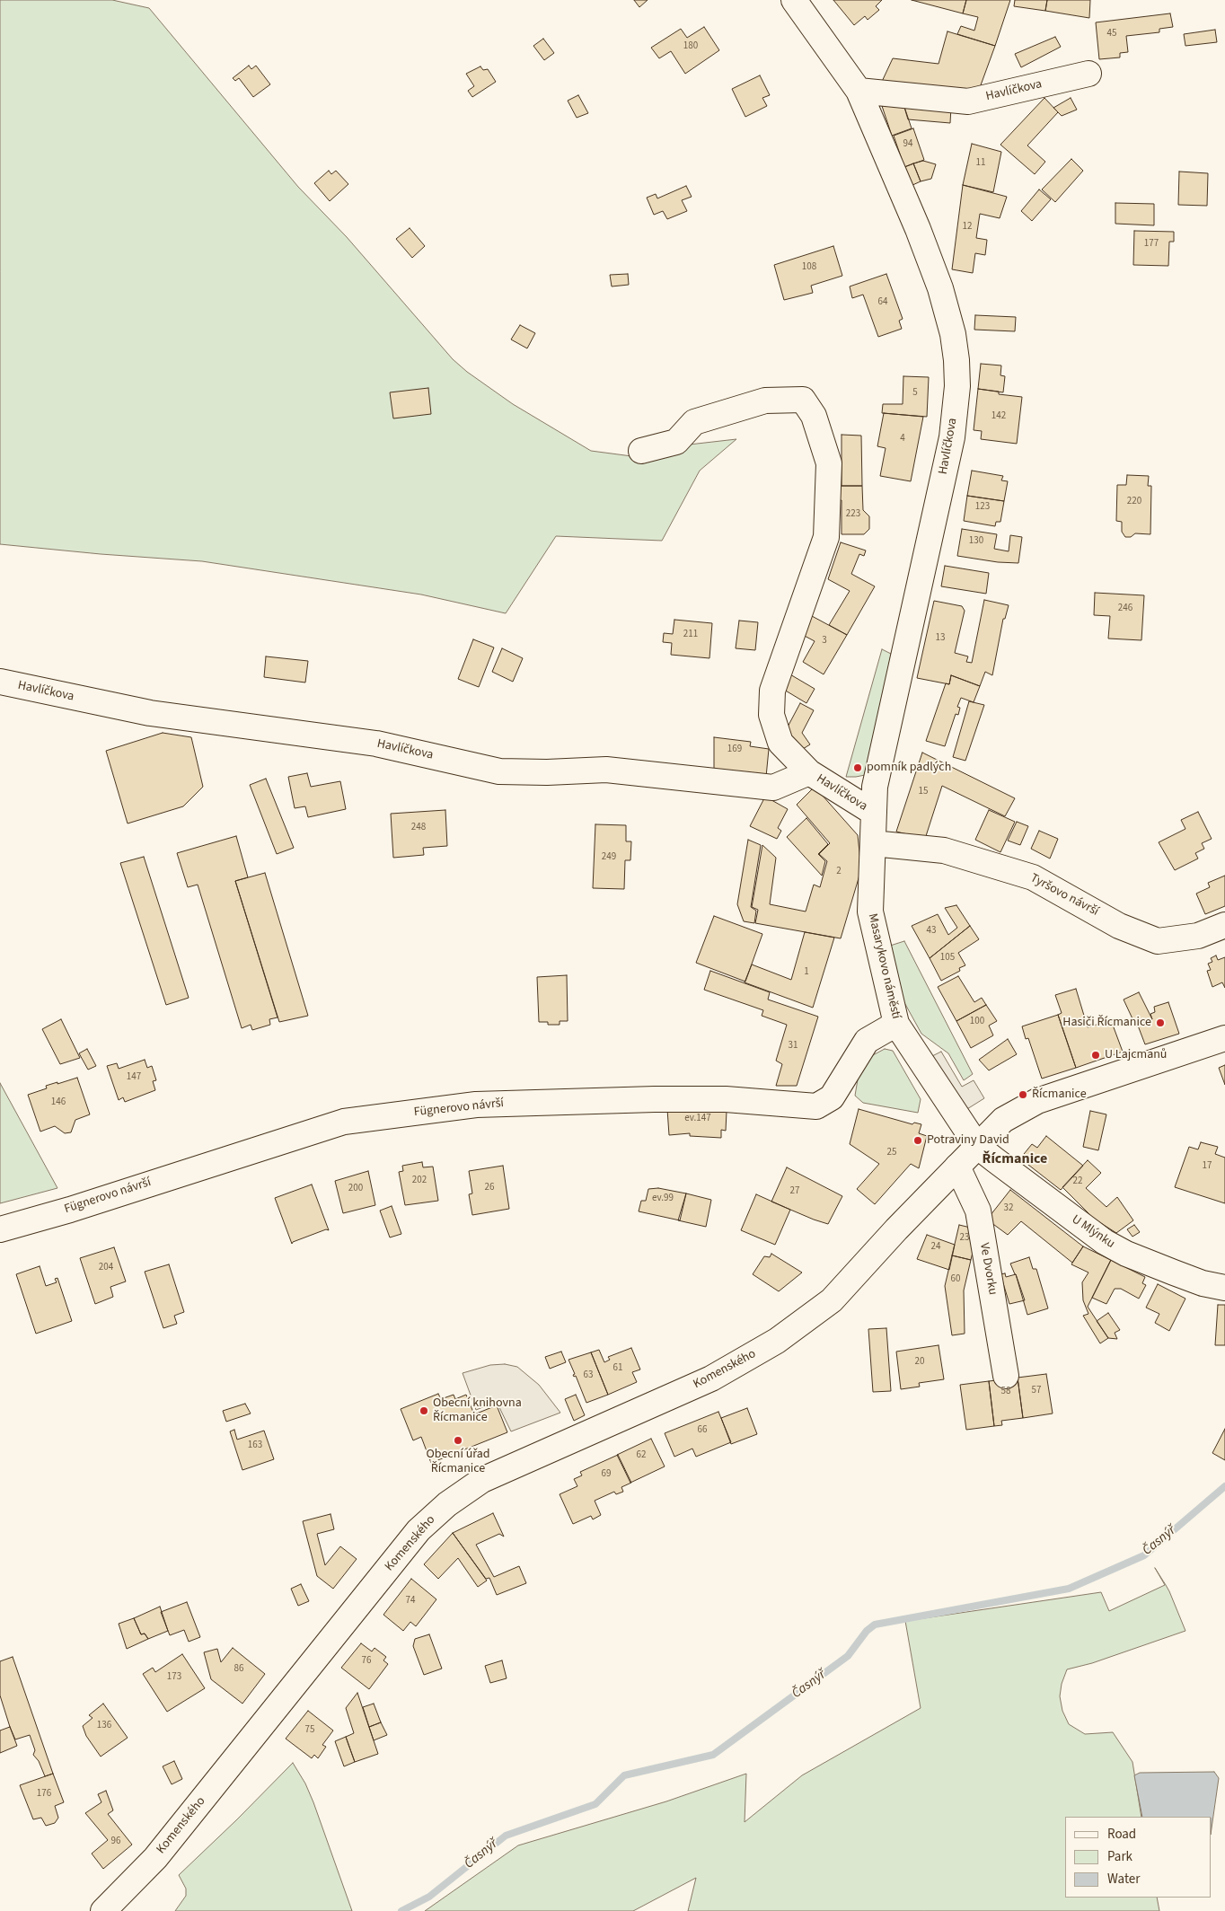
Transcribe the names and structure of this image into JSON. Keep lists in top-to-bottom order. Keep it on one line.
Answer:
{"streets":{"street":["Havlíčkova","Tyršovo návrší","Masarykovo náměstí","Fügnerovo návrší","U Mlýnku","Ve Dvorku","Komenského"]},"crossings":[["Havlíčkova","Tyršovo návrší"],["Havlíčkova","Masarykovo náměstí"],["Tyršovo návrší","Masarykovo náměstí"],["Masarykovo náměstí","Fügnerovo návrší"],["Masarykovo náměstí","U Mlýnku"],["Ve Dvorku","Komenského"]],"districts":["Řícmanice"],"water":["Časnýř"],"places":["pomník padlých","Hasiči Řícmanice","U Lajcmanů","Řícmanice","Potraviny David","Obecní knihovna Řícmanice","Obecní úřad Řícmanice"],"house_numbers":["45","180","94","11","12","177","108","64","5","142","4","220","123","223","130","246","211","13","3","169","15","248","249","2","43","105","1","100","31","147","146","ev.147","25","17","202","22","26","200","27","ev.99","32","23","24","204","60","20","61","63","57","58","66","163","62","69","74","76","86","173","136","75","176","96"],"legend":["Road","Park","Water"]}
